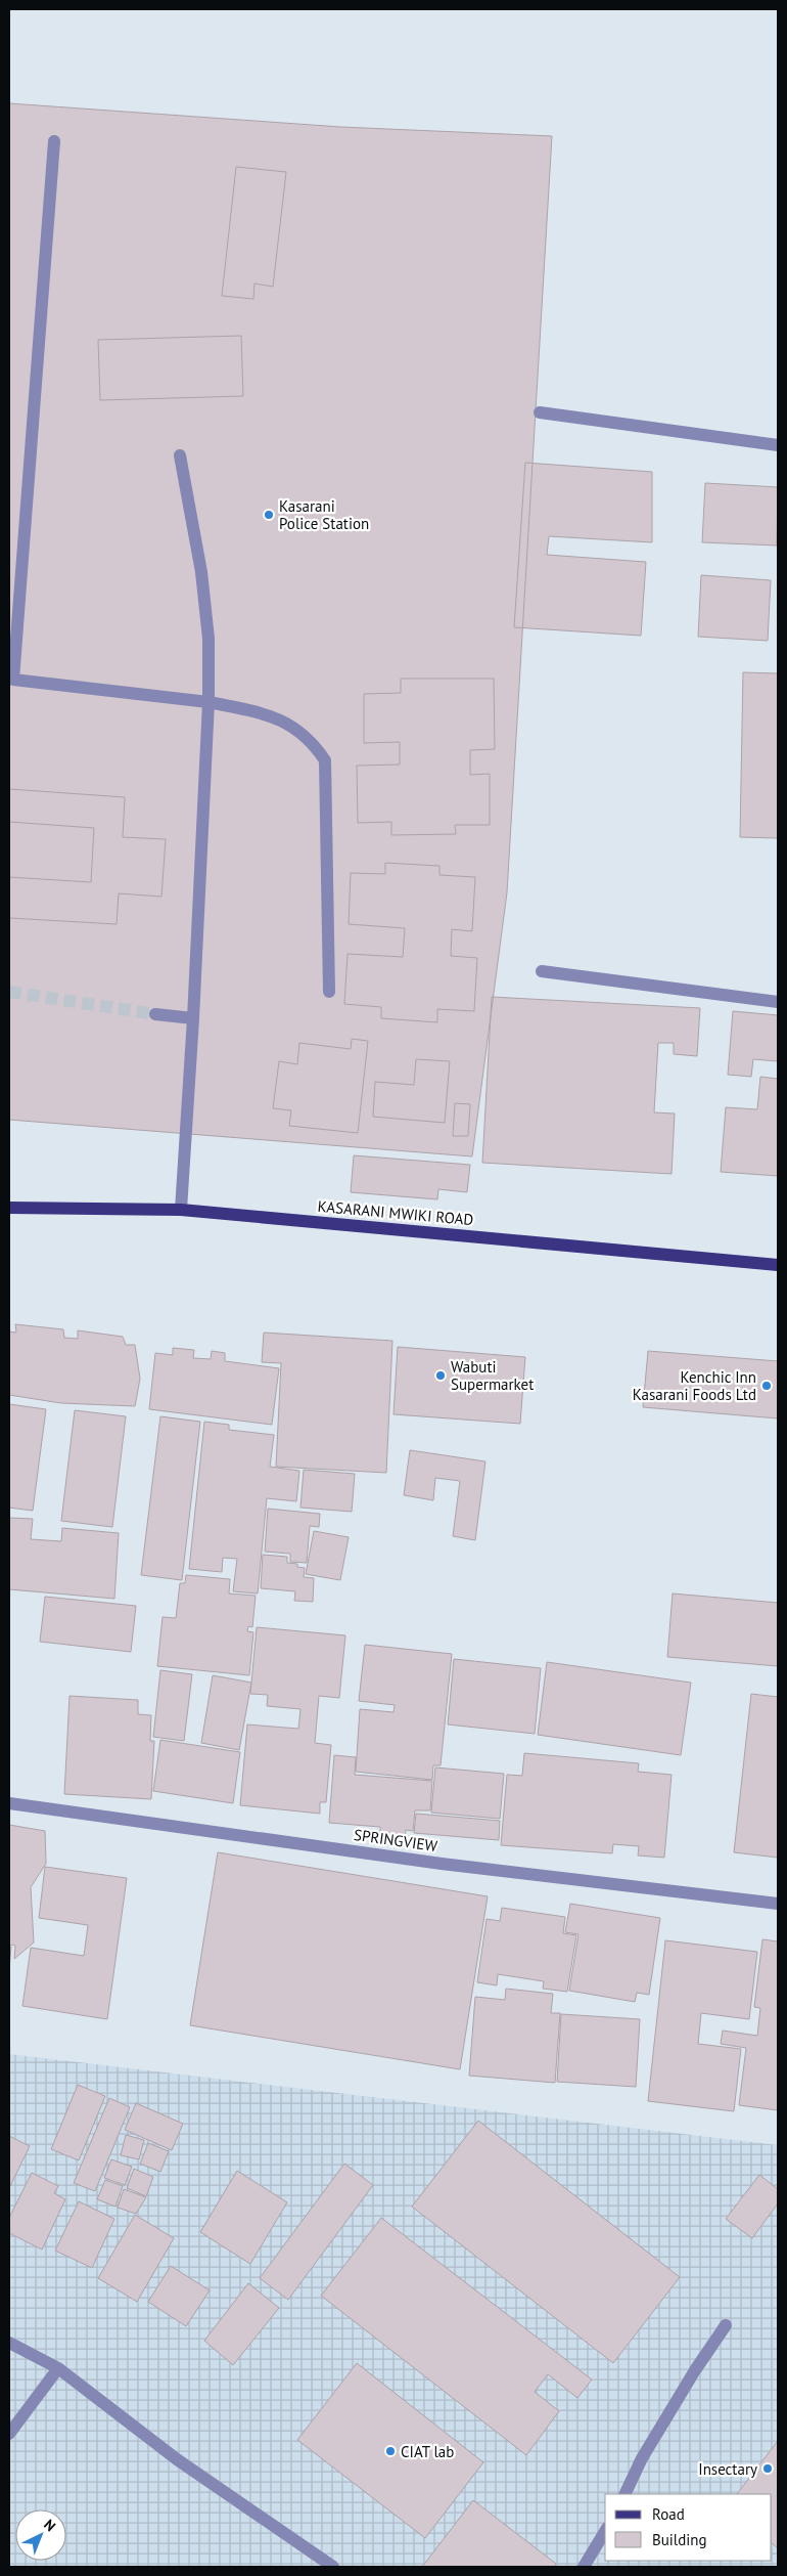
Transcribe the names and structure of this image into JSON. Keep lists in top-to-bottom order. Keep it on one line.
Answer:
{"streets":{"main road":["KASARANI MWIKI ROAD"],"street":["SPRINGVIEW"]},"places":["Kasarani Police Station","Wabuti Supermarket","Kenchic Inn Kasarani Foods Ltd","CIAT lab","Insectary"],"legend":["Road","Building"],"north":"top right"}
